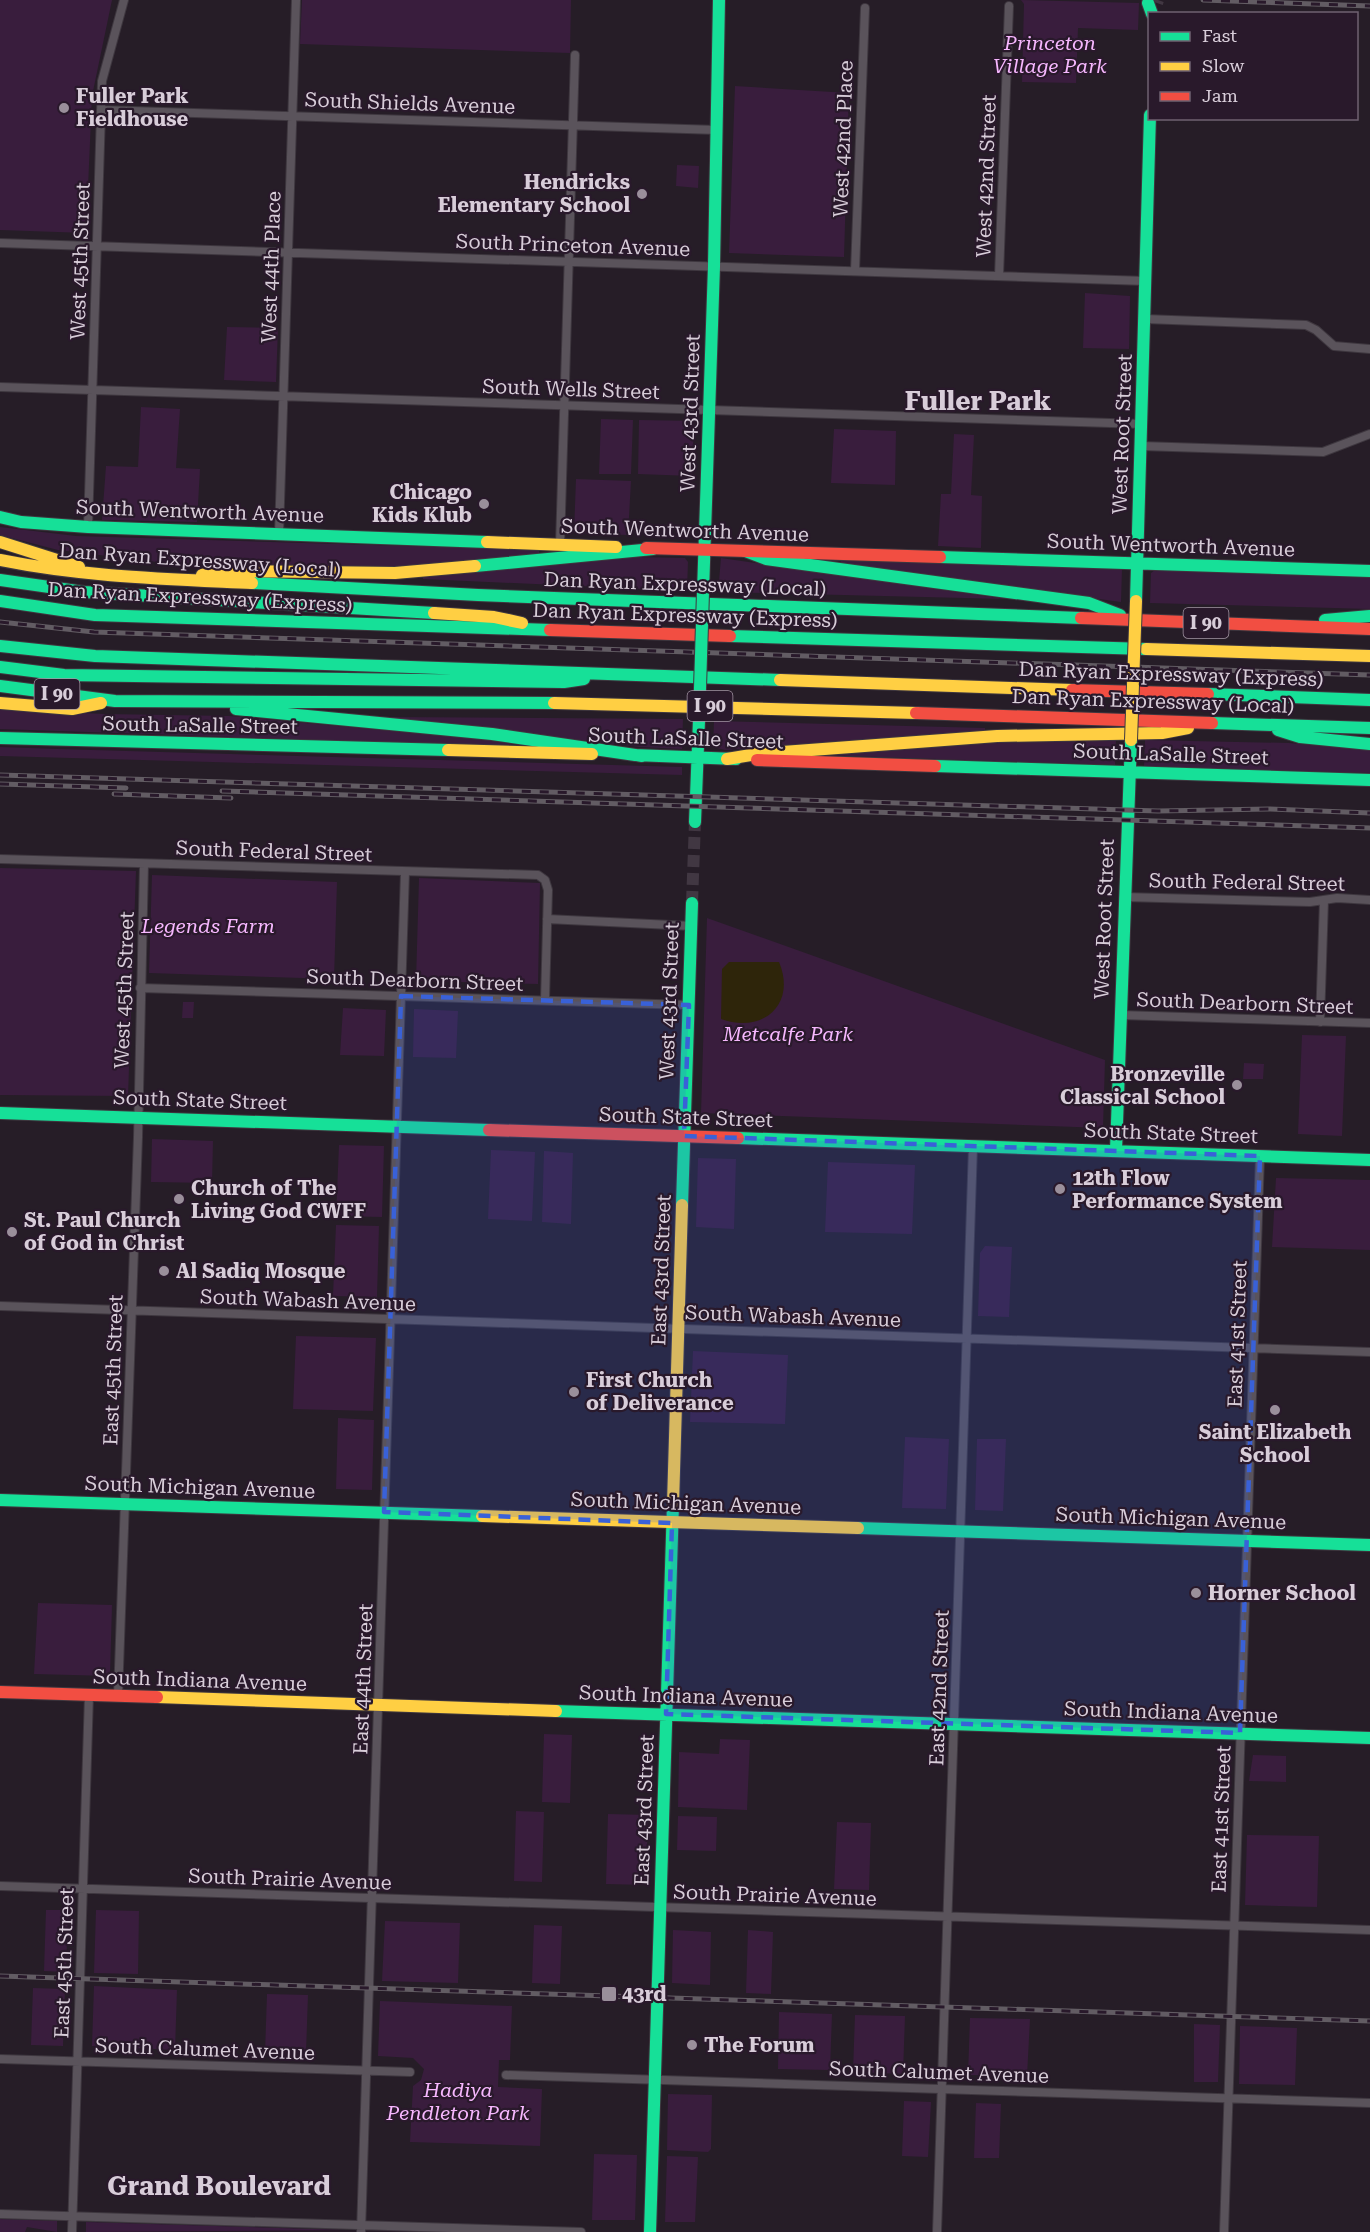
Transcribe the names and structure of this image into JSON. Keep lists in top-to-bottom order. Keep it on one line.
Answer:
{"streets":{"main road":["West 43rd Street","West Root Street","South Wentworth Avenue","Dan Ryan Expressway (Local)","Dan Ryan Expressway (Express)","I 90","South LaSalle Street","South State Street","East 43rd Street","South Michigan Avenue","South Indiana Avenue"],"street":["South Shields Avenue","West 42nd Place","West 42nd Street","South Princeton Avenue","West 45th Street","West 44th Place","South Wells Street","South Federal Street","South Dearborn Street","South Wabash Avenue","East 41st Street","East 45th Street","East 44th Street","East 42nd Street","South Prairie Avenue","South Calumet Avenue"]},"crossings":[["South Shields Avenue","West 45th Street"],["South Shields Avenue","West 44th Place"],["South Shields Avenue","West 43rd Street"],["West 42nd Place","South Princeton Avenue"],["West 42nd Street","South Princeton Avenue"],["South Princeton Avenue","West 45th Street"],["South Princeton Avenue","West 44th Place"],["South Princeton Avenue","West 43rd Street"],["South Princeton Avenue","West Root Street"],["West 45th Street","South Wells Street"],["West 45th Street","South Wentworth Avenue"],["West 45th Street","South Federal Street"],["West 45th Street","South Dearborn Street"],["West 45th Street","South State Street"],["West 45th Street","East 45th Street"],["West 44th Place","South Wells Street"],["West 44th Place","South Wentworth Avenue"],["South Wells Street","West 43rd Street"],["South Wells Street","West Root Street"],["West 43rd Street","South Wentworth Avenue"],["West 43rd Street","South LaSalle Street"],["West 43rd Street","South Dearborn Street"],["West 43rd Street","South State Street"],["West 43rd Street","East 43rd Street"],["West Root Street","South Wentworth Avenue"],["West Root Street","South LaSalle Street"],["West Root Street","South Federal Street"],["West Root Street","South Dearborn Street"],["West Root Street","South State Street"],["South Federal Street","East 44th Street"],["South Dearborn Street","East 44th Street"],["South State Street","East 43rd Street"],["South State Street","East 41st Street"],["South State Street","East 45th Street"],["South State Street","East 44th Street"],["South State Street","East 42nd Street"],["East 43rd Street","South Wabash Avenue"],["East 43rd Street","South Michigan Avenue"],["East 43rd Street","South Indiana Avenue"],["East 43rd Street","South Prairie Avenue"],["East 43rd Street","South Calumet Avenue"],["South Wabash Avenue","East 41st Street"],["South Wabash Avenue","East 45th Street"],["South Wabash Avenue","East 44th Street"],["South Wabash Avenue","East 42nd Street"],["East 41st Street","South Michigan Avenue"],["East 41st Street","South Indiana Avenue"],["East 41st Street","South Prairie Avenue"],["East 41st Street","South Calumet Avenue"],["East 45th Street","South Michigan Avenue"],["East 45th Street","South Indiana Avenue"],["East 45th Street","South Prairie Avenue"],["East 45th Street","South Calumet Avenue"],["South Michigan Avenue","East 44th Street"],["South Michigan Avenue","East 42nd Street"],["East 44th Street","South Indiana Avenue"],["East 44th Street","South Prairie Avenue"],["East 44th Street","South Calumet Avenue"],["South Indiana Avenue","East 42nd Street"],["East 42nd Street","South Prairie Avenue"],["East 42nd Street","South Calumet Avenue"]],"districts":["Fuller Park","Grand Boulevard"],"parks":["Princeton Village Park","Legends Farm","Metcalfe Park","Hadiya Pendleton Park"],"places":{"other":["Fuller Park Fieldhouse","Hendricks Elementary School","Chicago Kids Klub","Bronzeville Classical School","12th Flow Performance System","Church of The Living God CWFF","St. Paul Church of God in Christ","Al Sadiq Mosque","First Church of Deliverance","Saint Elizabeth School","Horner School","The Forum"],"transit":["43rd"]},"legend":["Fast","Slow","Jam"]}
